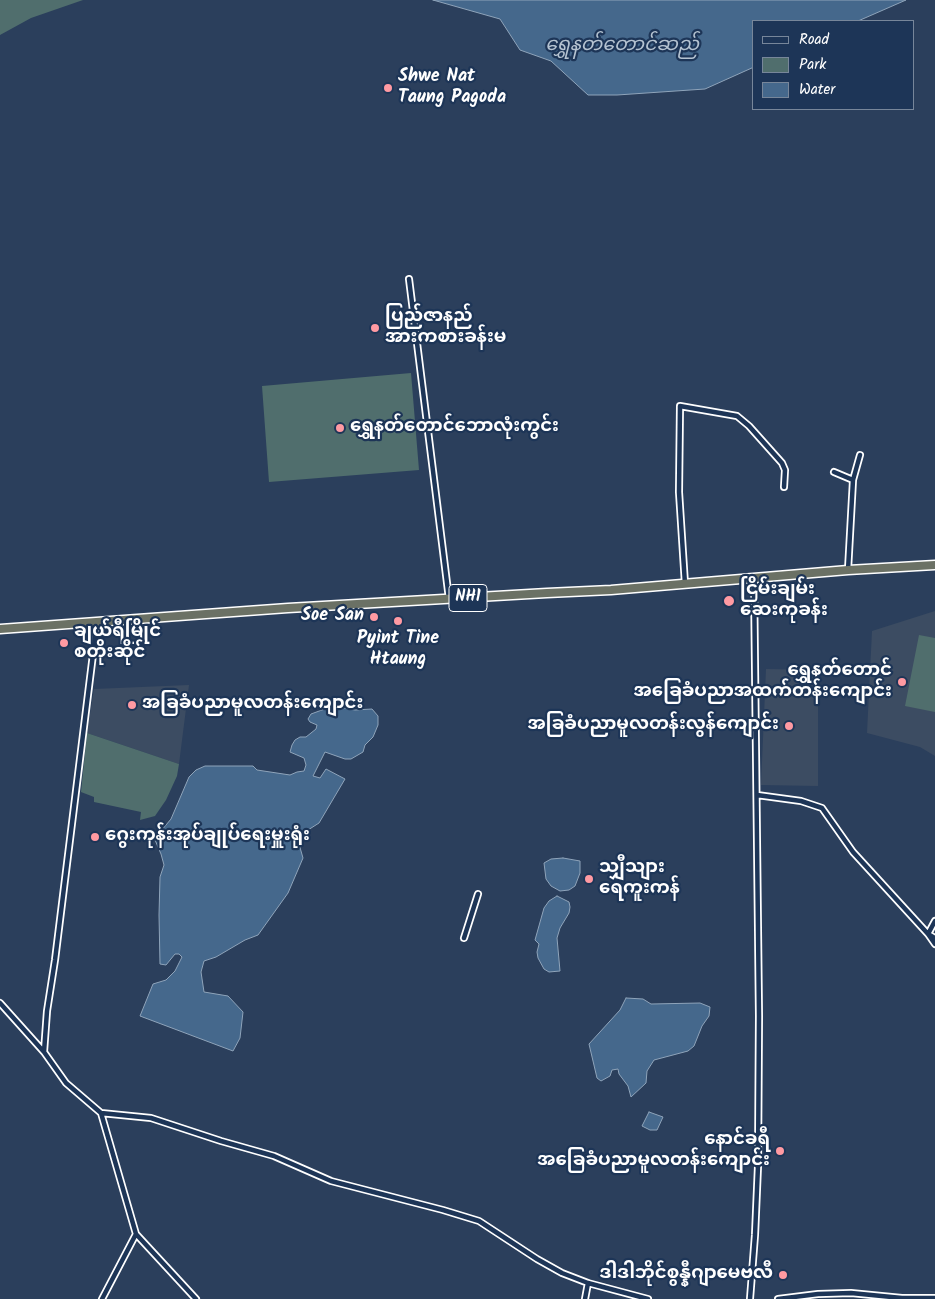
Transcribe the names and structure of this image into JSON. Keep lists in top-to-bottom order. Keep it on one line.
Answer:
{"streets":{"highway":["NH1"]},"water":["ရွှေနတ်တောင်ဆည်"],"places":["Shwe Nat Taung Pagoda","ပြည်ဇာနည် အားကစားခန်းမ","ရွှေနတ်တောင်ဘောလုံးကွင်း","ငြိမ်းချမ်း ဆေးကုခန်း","Soe San","Pyint Tine Htaung","ချယ်ရီမြိုင် စတိုးဆိုင်","ရွှေနတ်တောင် အခြေခံပညာအထက်တန်းကျောင်း","အခြခံပညာမူလတန်းကျောင်း","အခြခံပညာမူလတန်းလွန်ကျောင်း","ဂွေးကုန်းအုပ်ချုပ်ရေးမှူးရုံး","သျှီသျား ရေကူးကန်","နောင်ခရီ အခြေခံပညာမူလတန်းကျောင်း","ဒါဒါဘိုင်စွန္နီဂျာမေဗလီ"],"legend":["Road","Park","Water"]}
